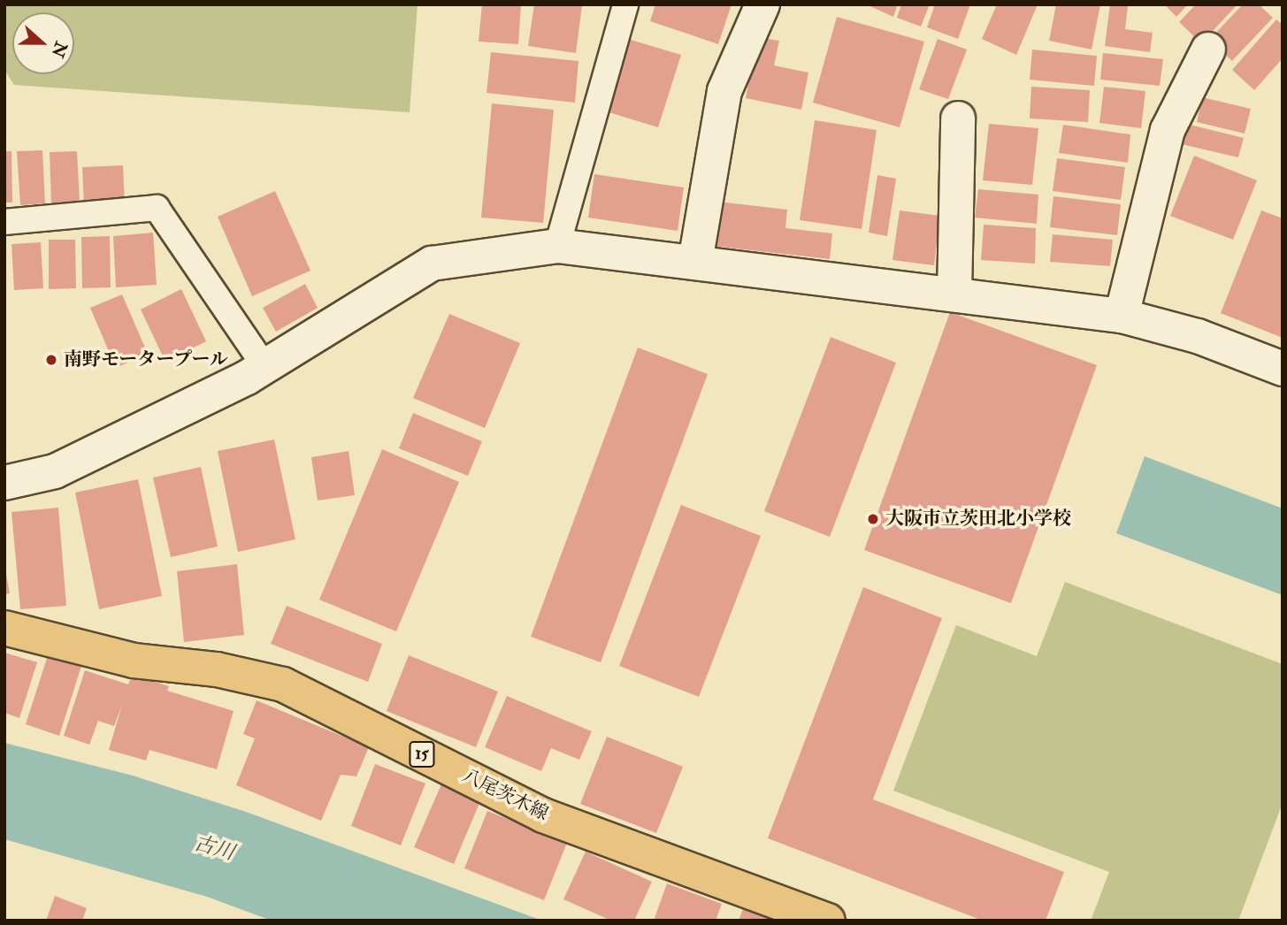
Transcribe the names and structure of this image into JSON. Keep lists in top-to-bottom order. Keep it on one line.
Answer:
{"streets":{"main road":["15","八尾茨木線"]},"water":["古川"],"places":["南野モータープール","大阪市立茨田北小学校"],"north":"right"}
